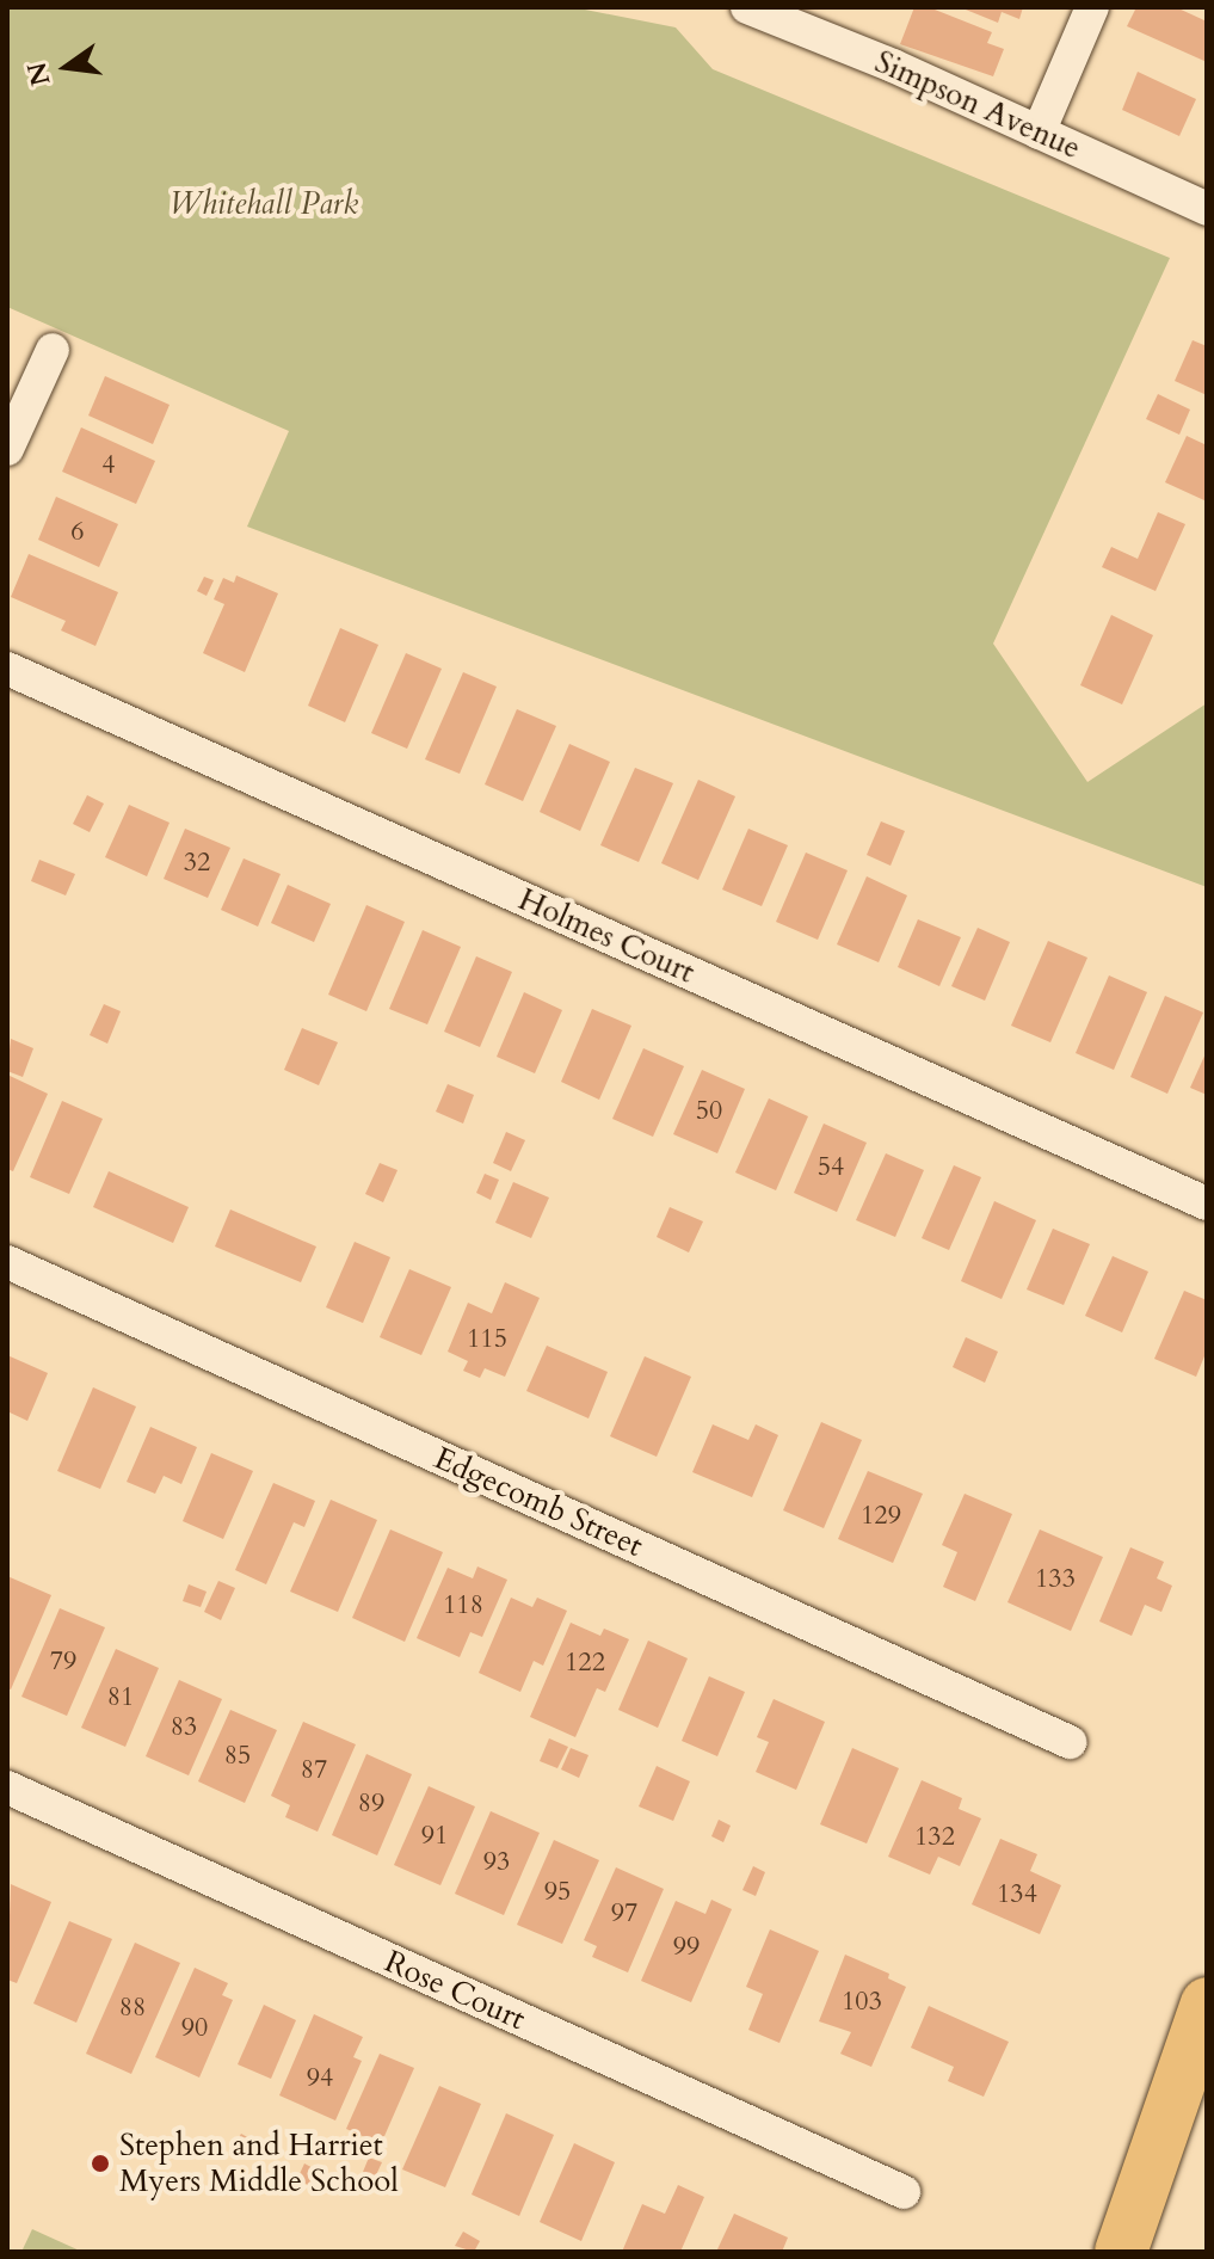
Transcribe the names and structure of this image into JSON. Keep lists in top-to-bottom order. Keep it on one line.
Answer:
{"streets":{"street":["Simpson Avenue","Holmes Court","Edgecomb Street","Rose Court"]},"parks":["Whitehall Park"],"places":["Stephen and Harriet Myers Middle School"],"house_numbers":["4","6","32","50","54","115","129","133","118","79","122","81","83","85","87","89","91","132","93","95","134","97","99","103","88","90","94"],"north":"left"}
